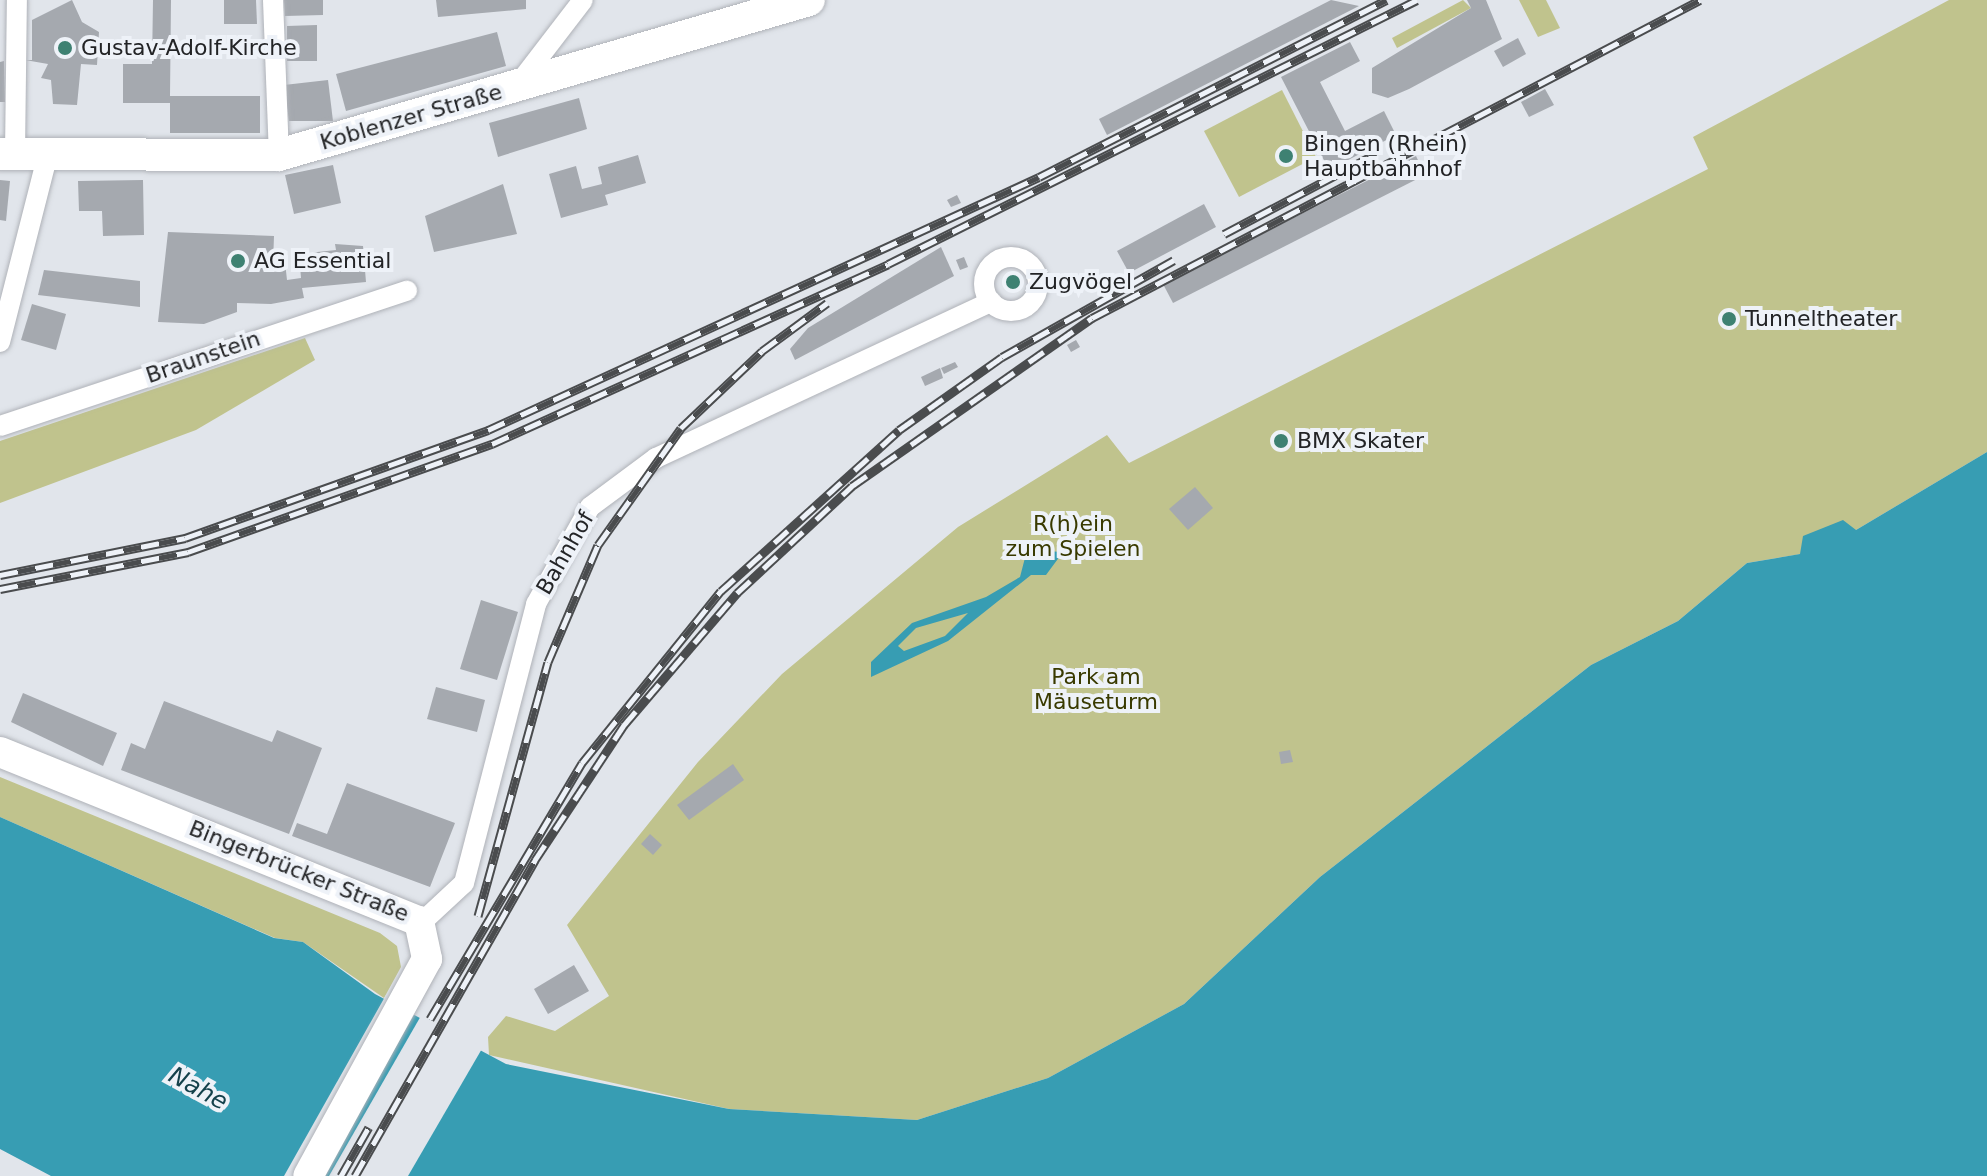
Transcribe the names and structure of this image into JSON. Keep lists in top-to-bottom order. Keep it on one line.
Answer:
{"streets":{"main road":["Koblenzer Straße","Bingerbrücker Straße"],"street":["Braunstein","Bahnhof"]},"crossings":[["Bahnhof","Bingerbrücker Straße"]],"water":["Nahe"],"parks":["R(h)ein zum Spielen","Park am Mäuseturm"],"places":["Gustav-Adolf-Kirche","Bingen (Rhein) Hauptbahnhof","AG Essential","Zugvögel","Tunneltheater","BMX Skater"]}
